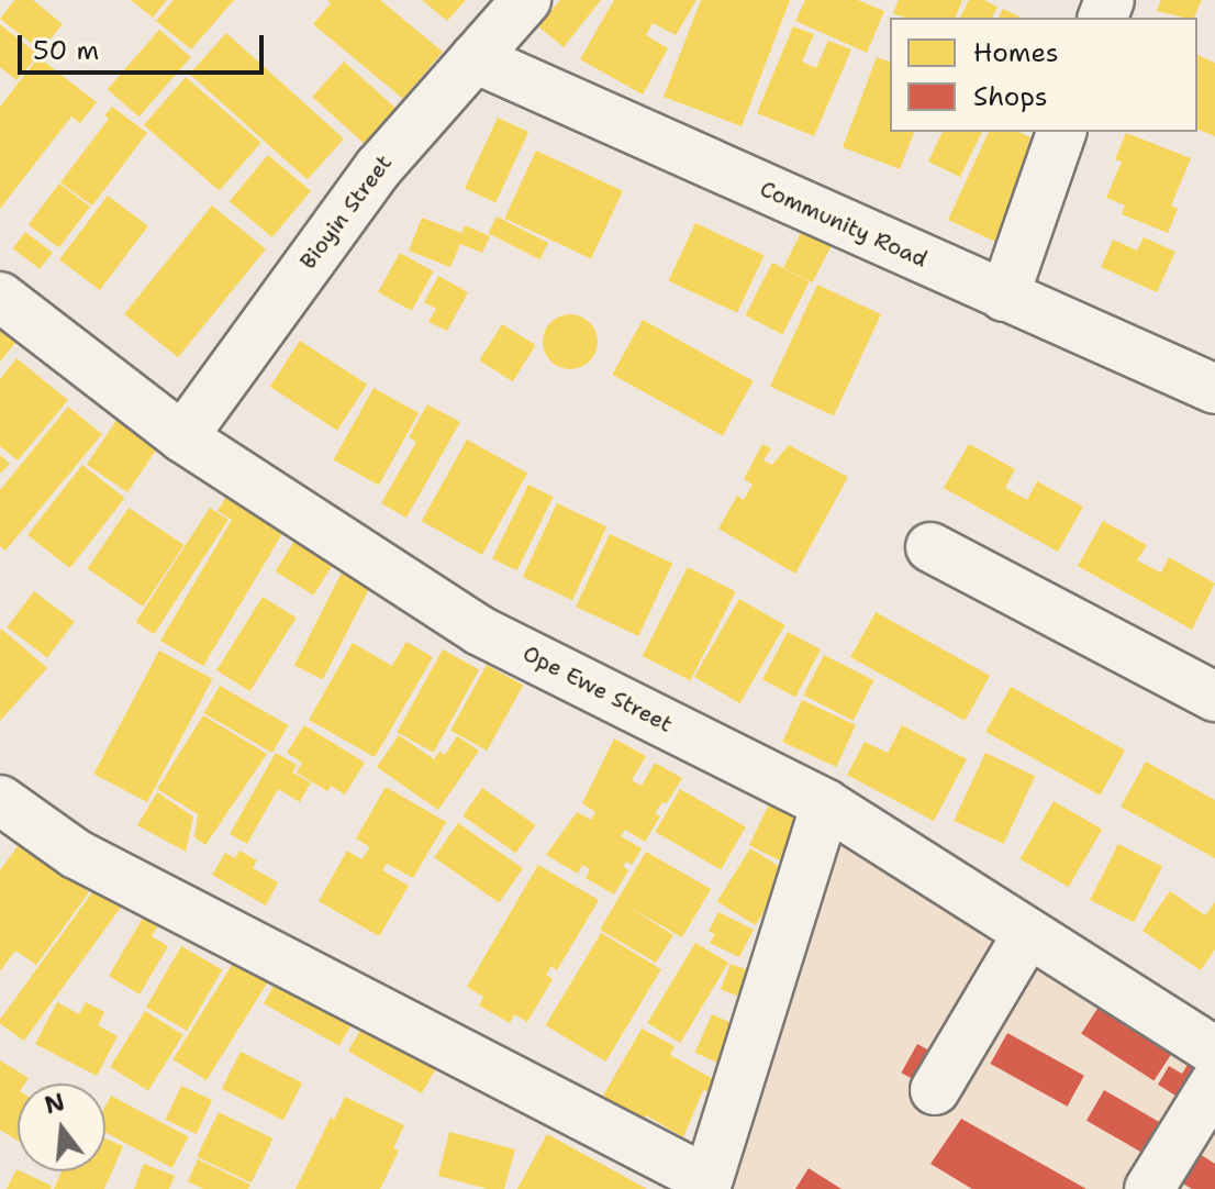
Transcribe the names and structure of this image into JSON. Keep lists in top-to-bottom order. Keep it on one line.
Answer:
{"streets":{"street":["Bioyin Street","Community Road","Ope Ewe Street"]},"crossings":[["Bioyin Street","Community Road"],["Bioyin Street","Ope Ewe Street"]],"legend":["Homes","Shops"],"scale_bar":"50 m","north":"top"}
